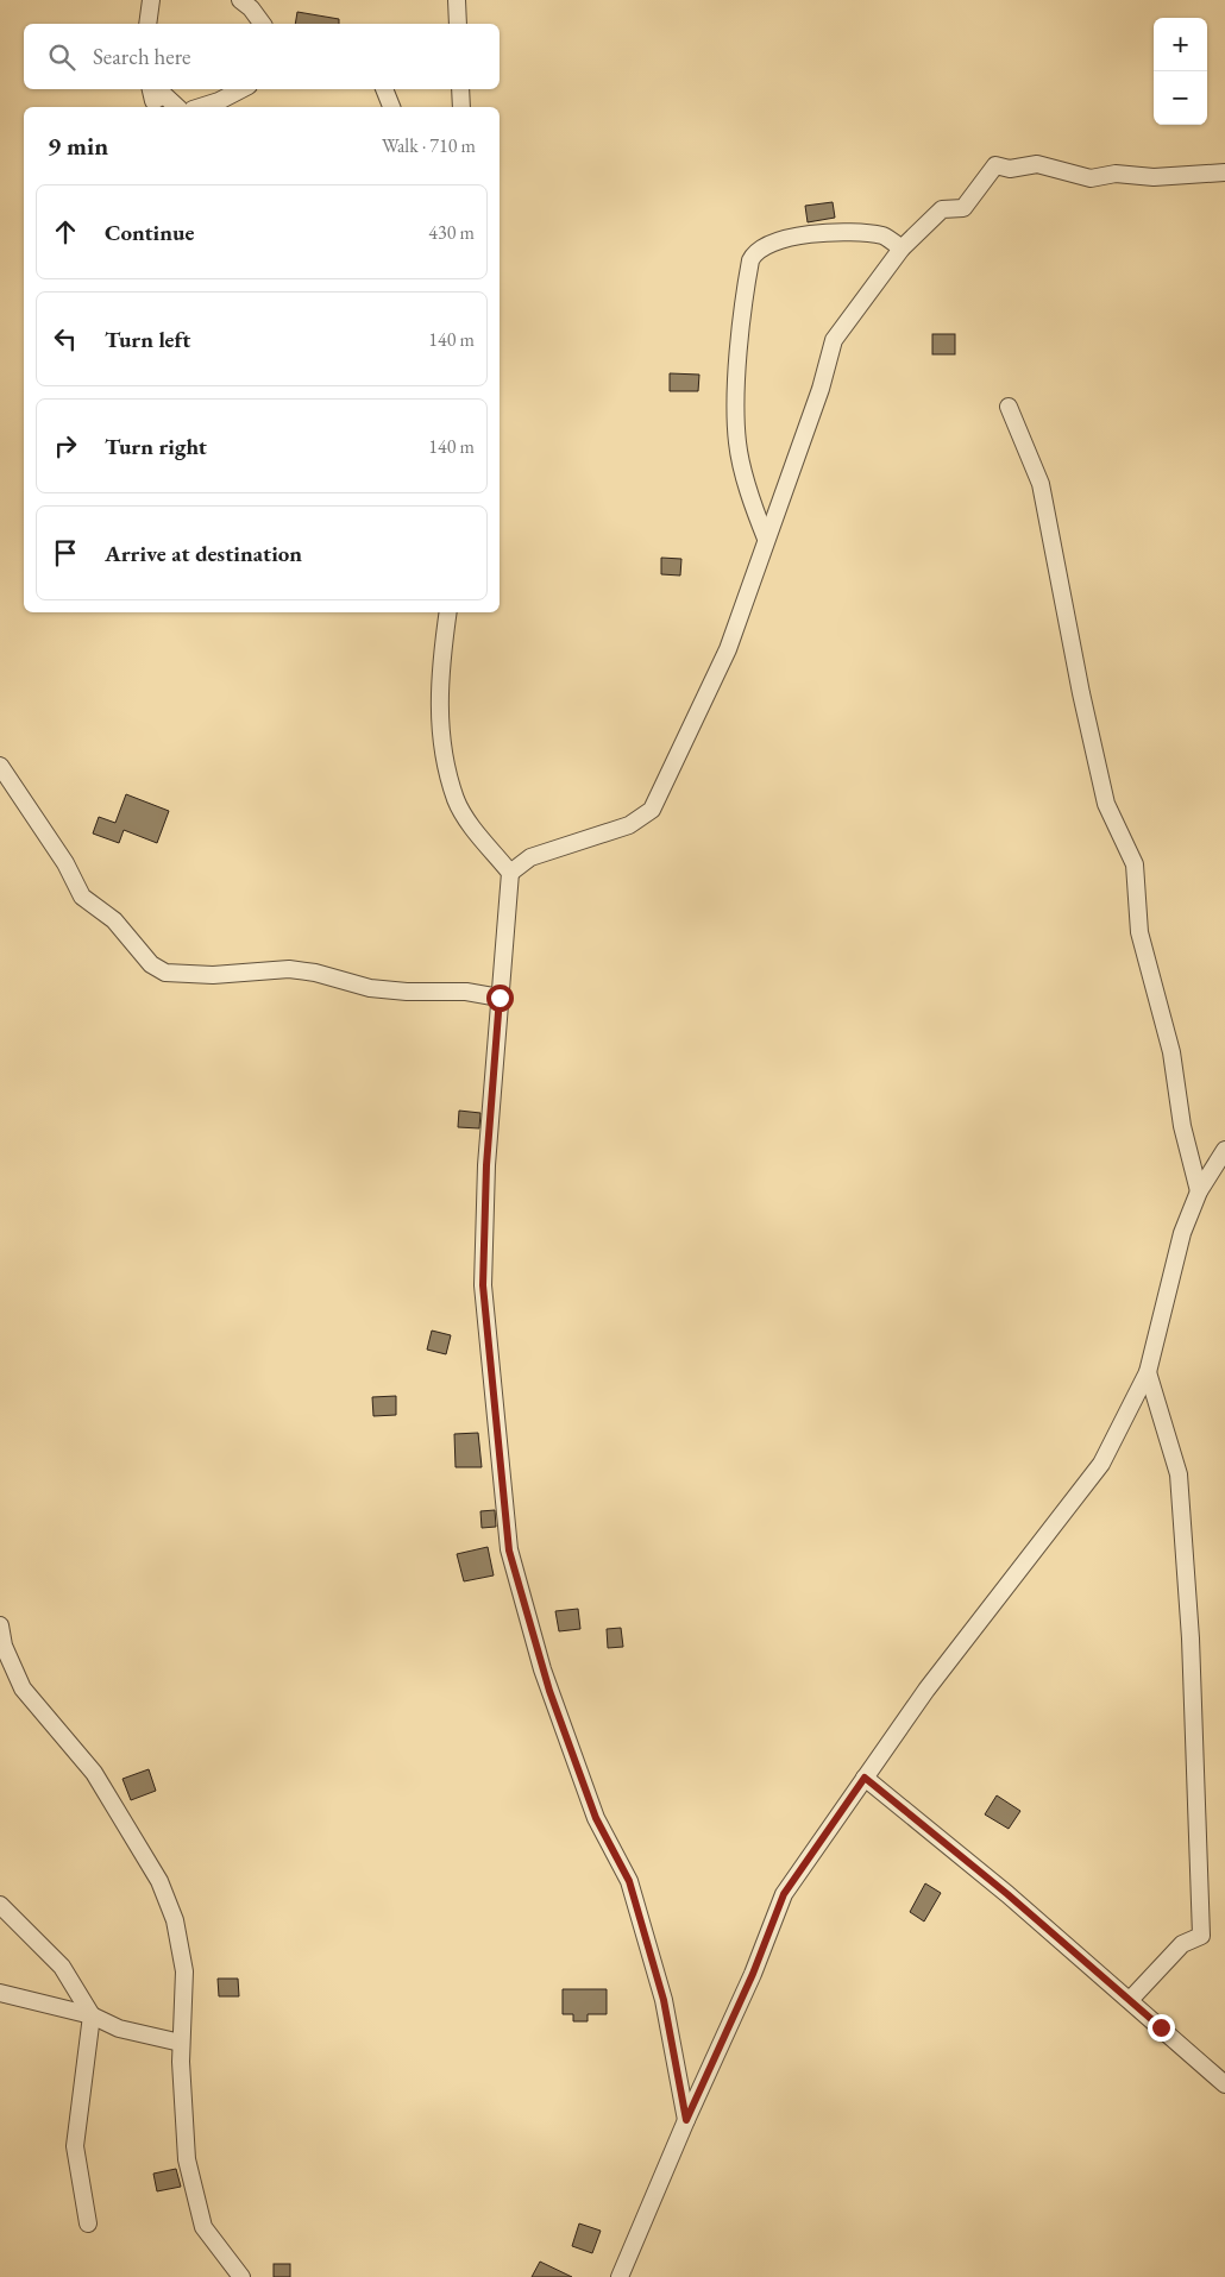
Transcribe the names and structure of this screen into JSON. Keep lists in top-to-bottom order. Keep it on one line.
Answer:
{"page":{"map_buttons":["+","−"],"search":"Search here","heading":["9 min","Walk · 710 m"],"list":[["Continue","430 m"],["Turn left","140 m"],["Turn right","140 m"],"Arrive at destination"]}}
